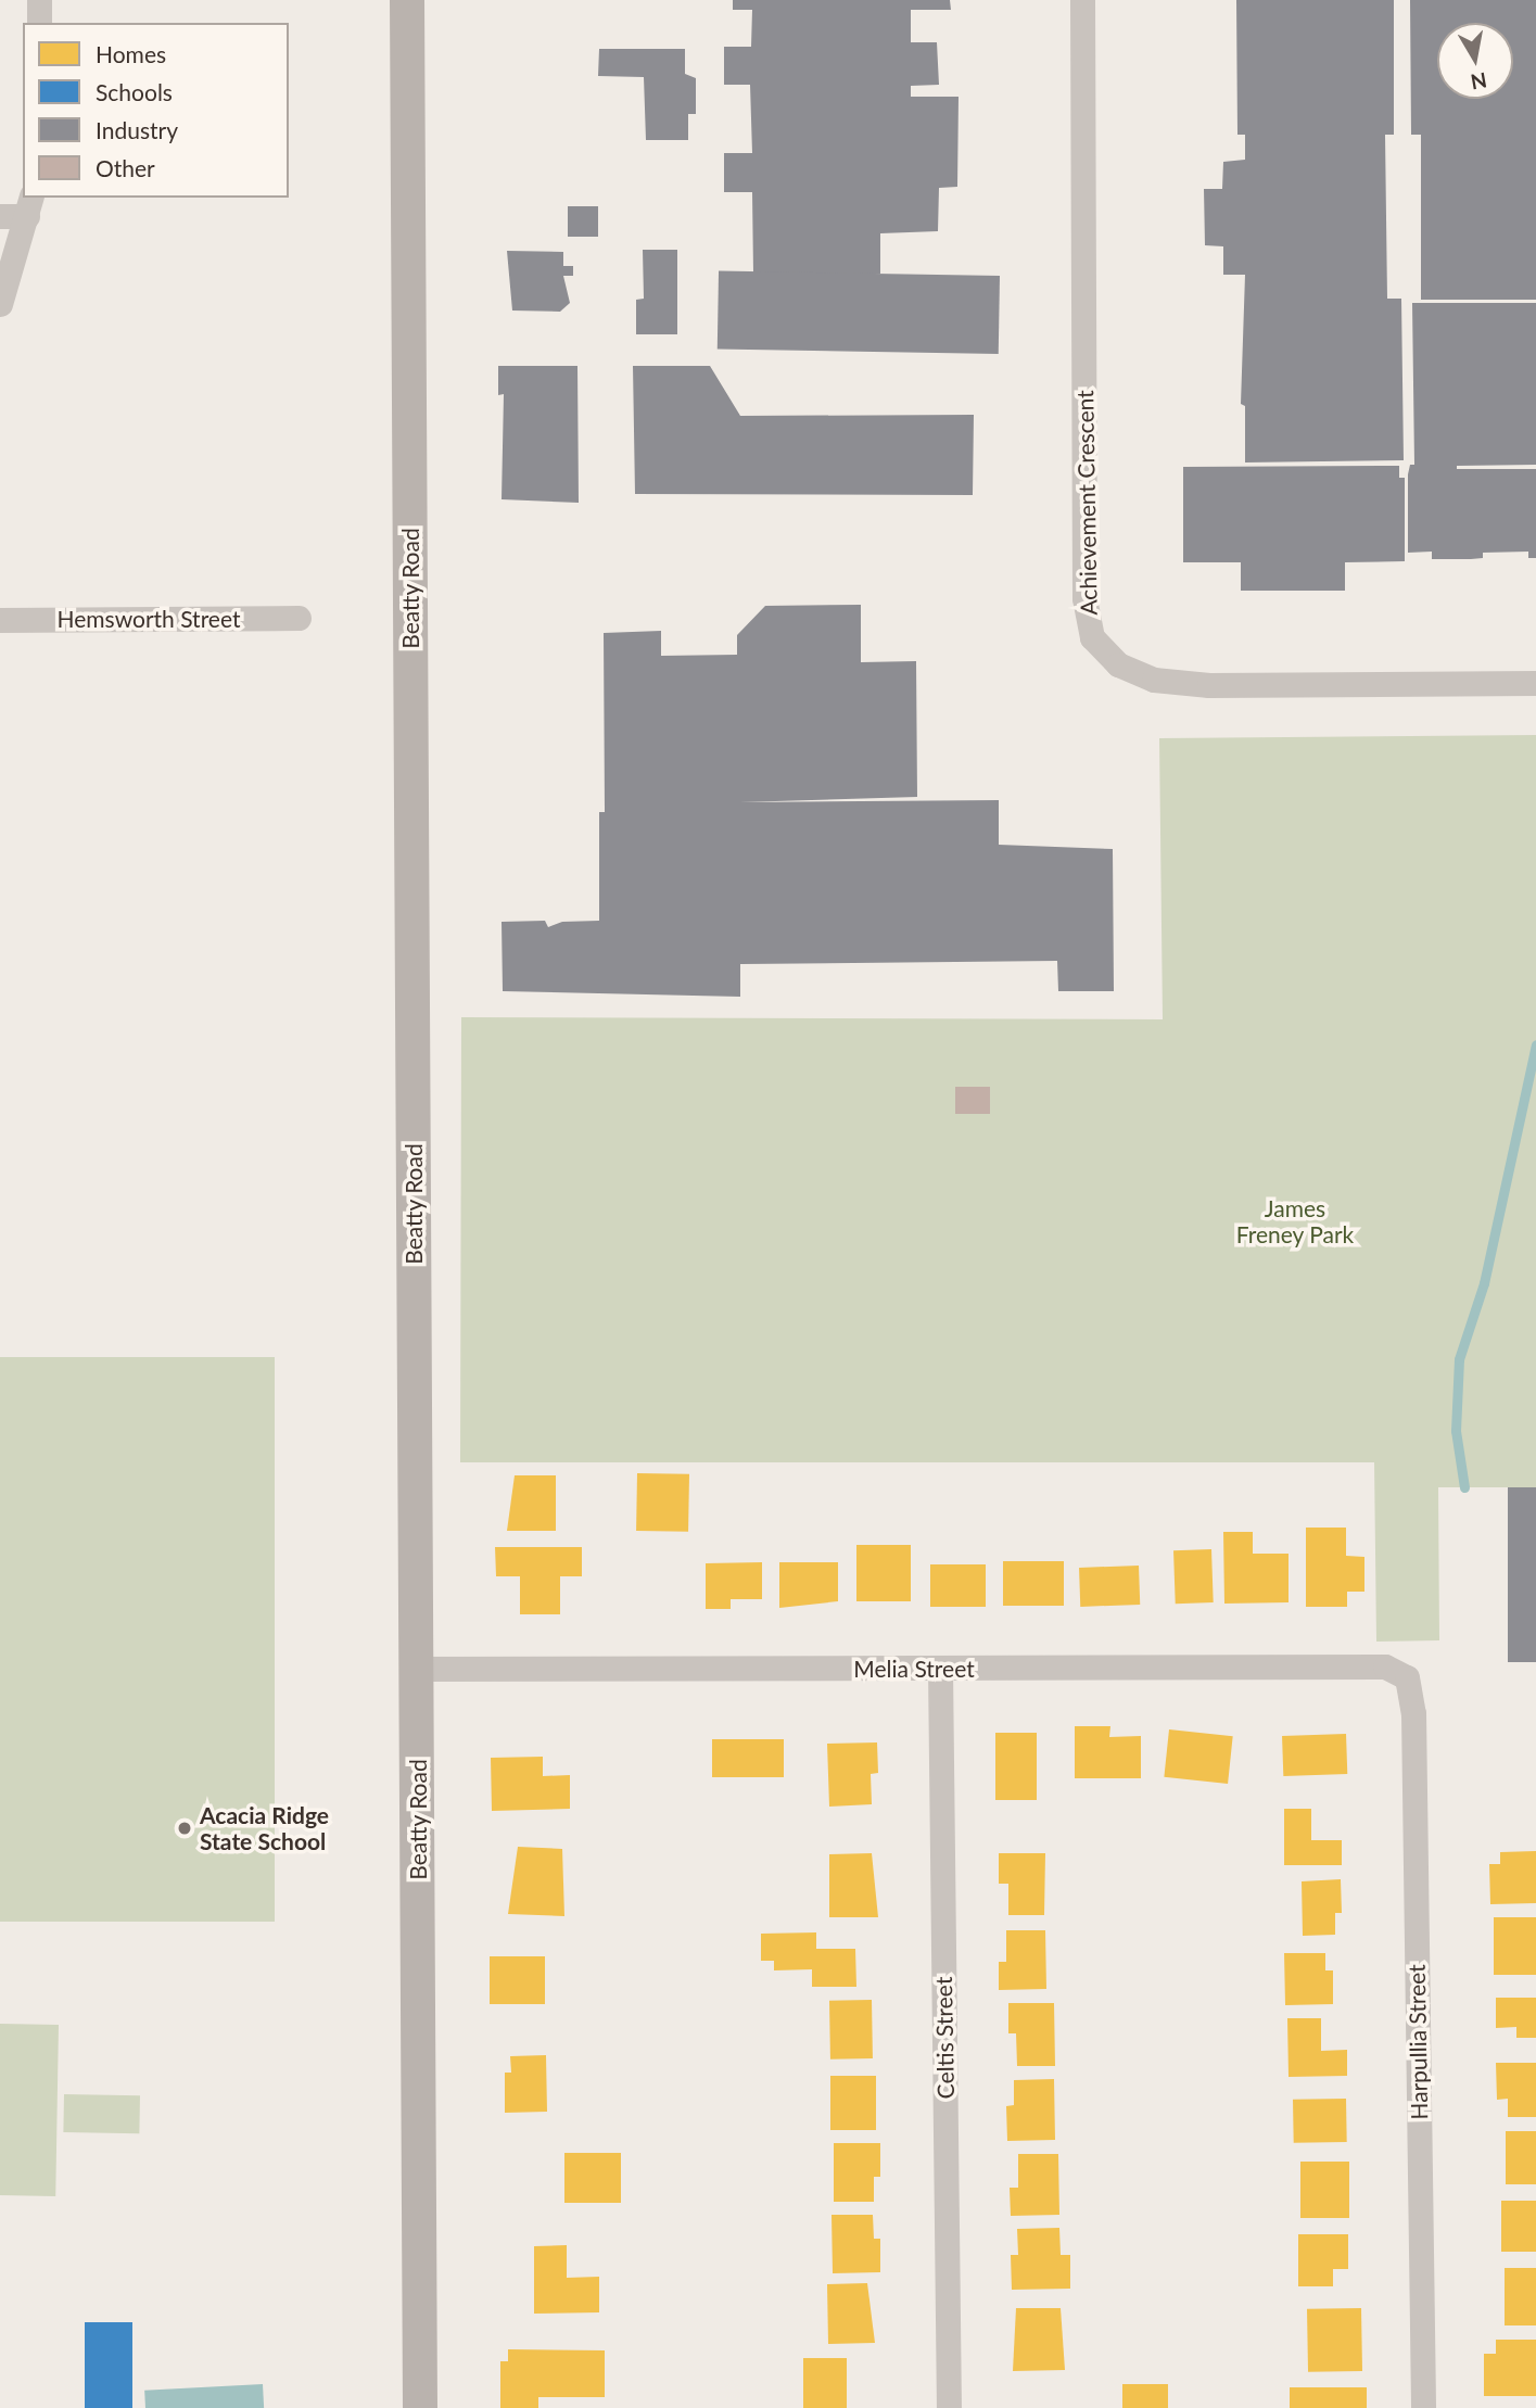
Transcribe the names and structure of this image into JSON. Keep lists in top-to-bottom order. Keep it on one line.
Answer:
{"streets":{"main road":["Beatty Road"],"street":["Achievement Crescent","Hemsworth Street","Melia Street","Celtis Street","Harpullia Street"]},"crossings":[["Beatty Road","Melia Street"],["Melia Street","Celtis Street"],["Melia Street","Harpullia Street"]],"parks":["James Freney Park"],"places":["Acacia Ridge State School"],"legend":["Homes","Schools","Industry","Other"],"north":"bottom"}
